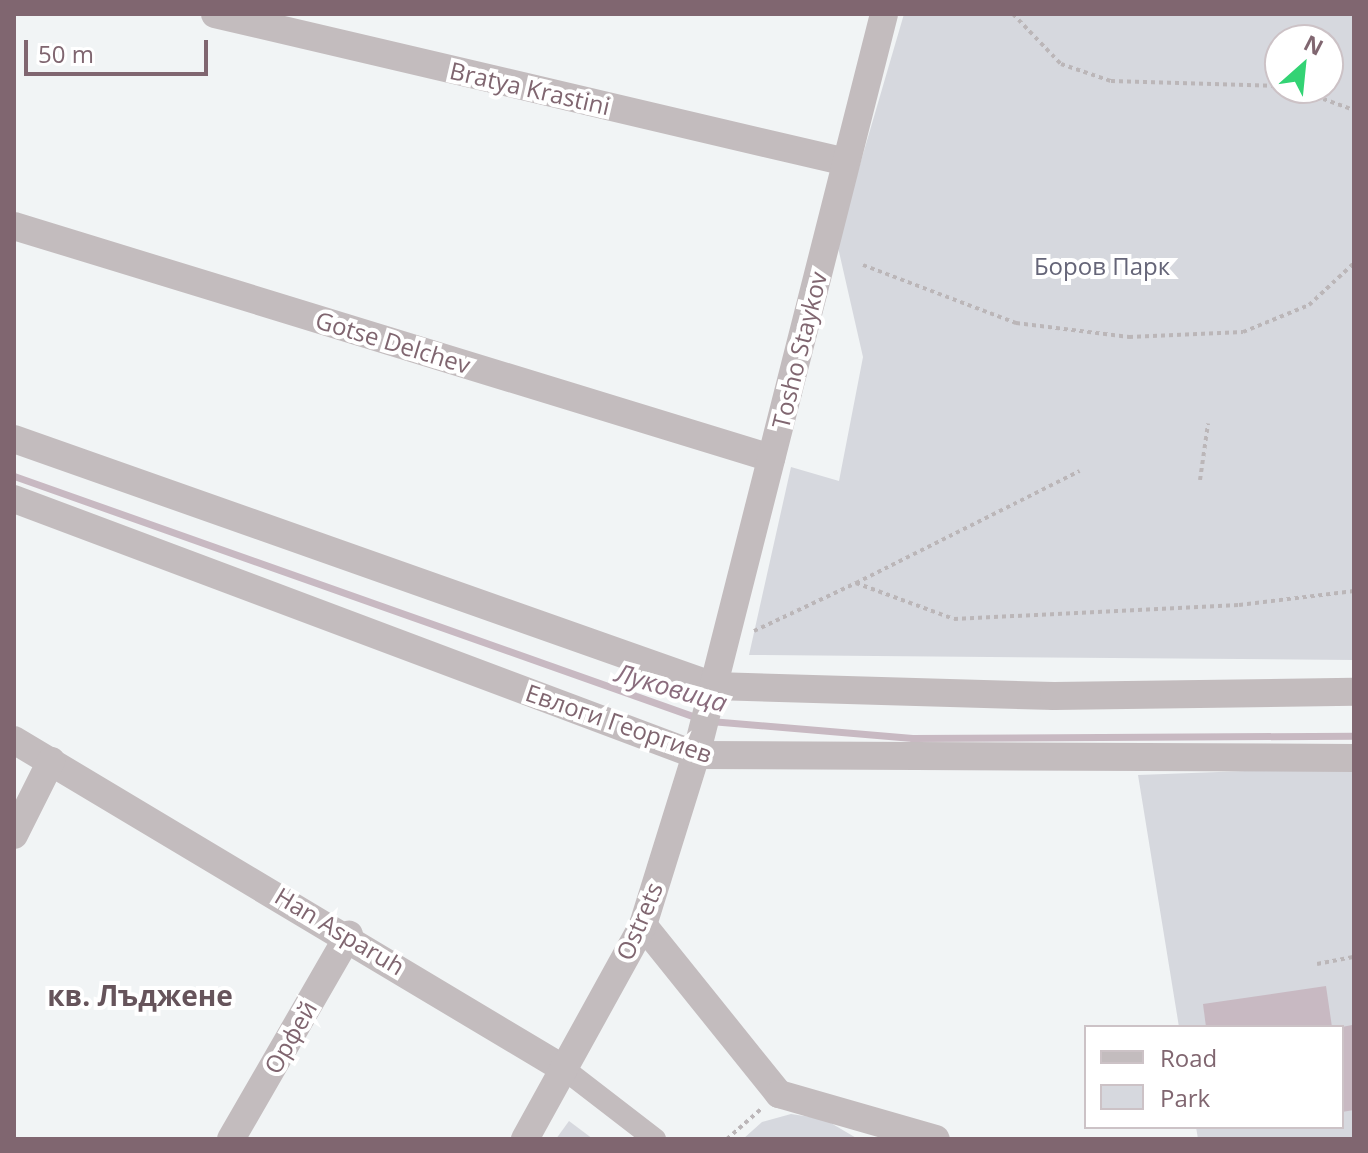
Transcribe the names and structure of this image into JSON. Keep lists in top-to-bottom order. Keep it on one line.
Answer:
{"streets":{"street":["Bratya Krastini","Gotse Delchev","Tosho Staykov","Евлоги Георгиев","Ostrets","Han Asparuh","Орфей"]},"crossings":[["Bratya Krastini","Tosho Staykov"],["Gotse Delchev","Tosho Staykov"],["Tosho Staykov","Ostrets"],["Евлоги Георгиев","Ostrets"],["Ostrets","Han Asparuh"],["Han Asparuh","Орфей"]],"districts":["кв. Лъджене"],"water":["Луковица"],"parks":["Боров Парк"],"legend":["Road","Park"],"scale_bar":"50 m","north":"top right"}
